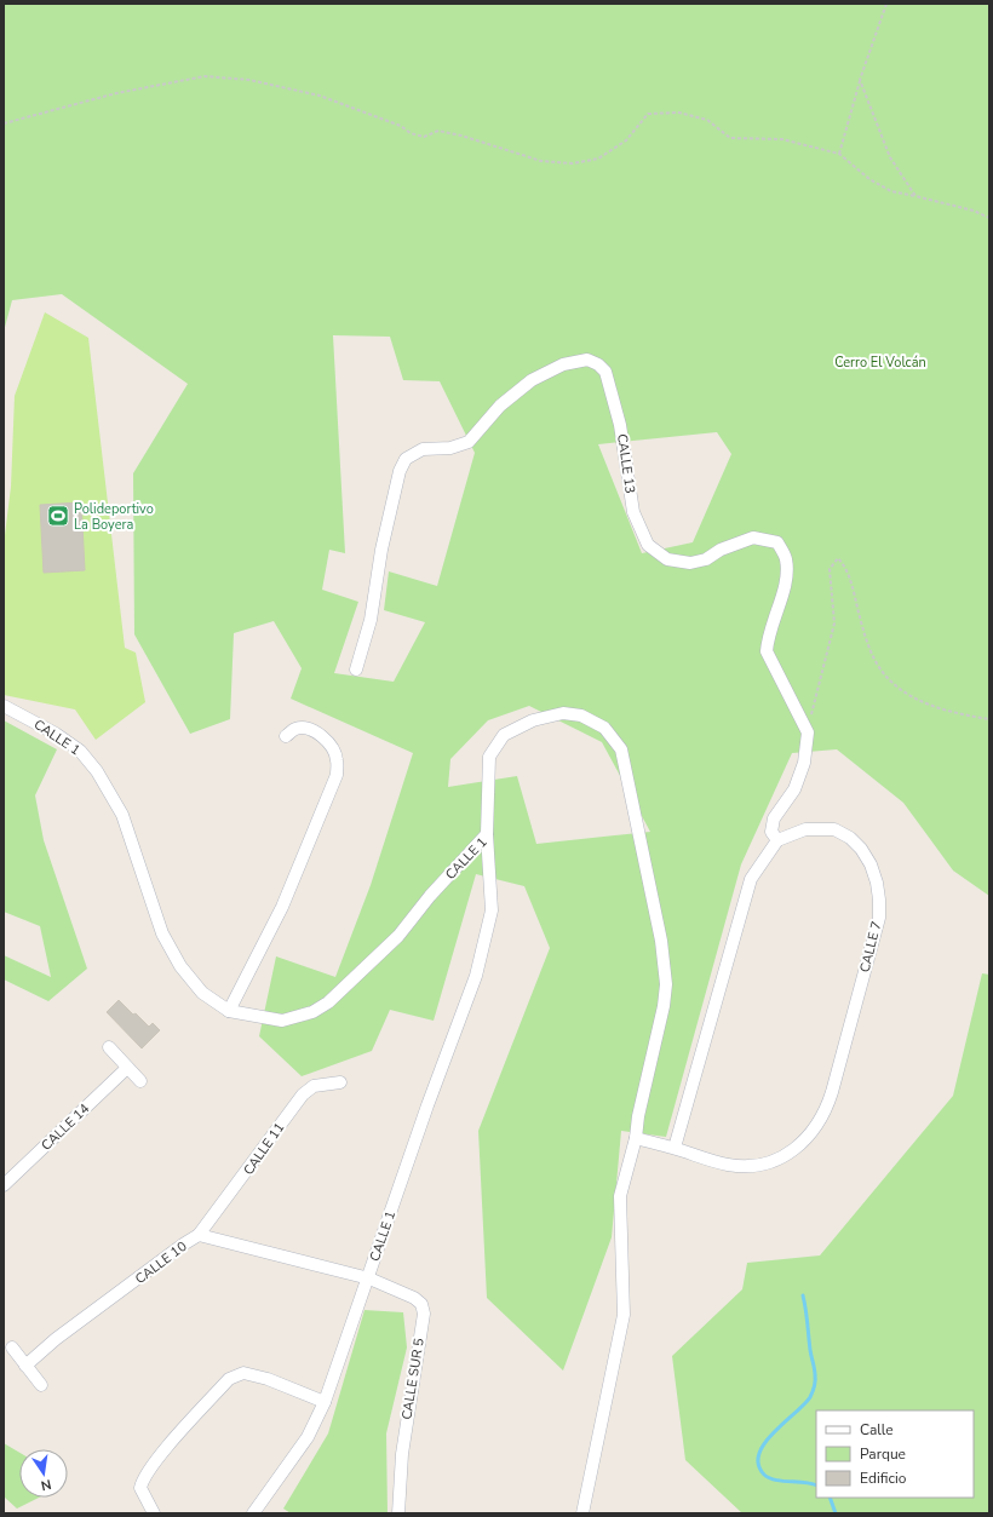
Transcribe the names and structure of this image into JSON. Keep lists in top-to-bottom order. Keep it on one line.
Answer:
{"streets":{"street":["CALLE 13","CALLE 1","CALLE 7","CALLE 14","CALLE 11","CALLE 10","CALLE SUR 5"]},"crossings":[["CALLE 1","CALLE 10"],["CALLE 1","CALLE SUR 5"],["CALLE 11","CALLE 10"],["CALLE 10","CALLE SUR 5"]],"parks":["Cerro El Volcán"],"places":{"sports":["Polideportivo La Boyera"]},"legend":["Calle","Parque","Edificio"],"north":"bottom"}
